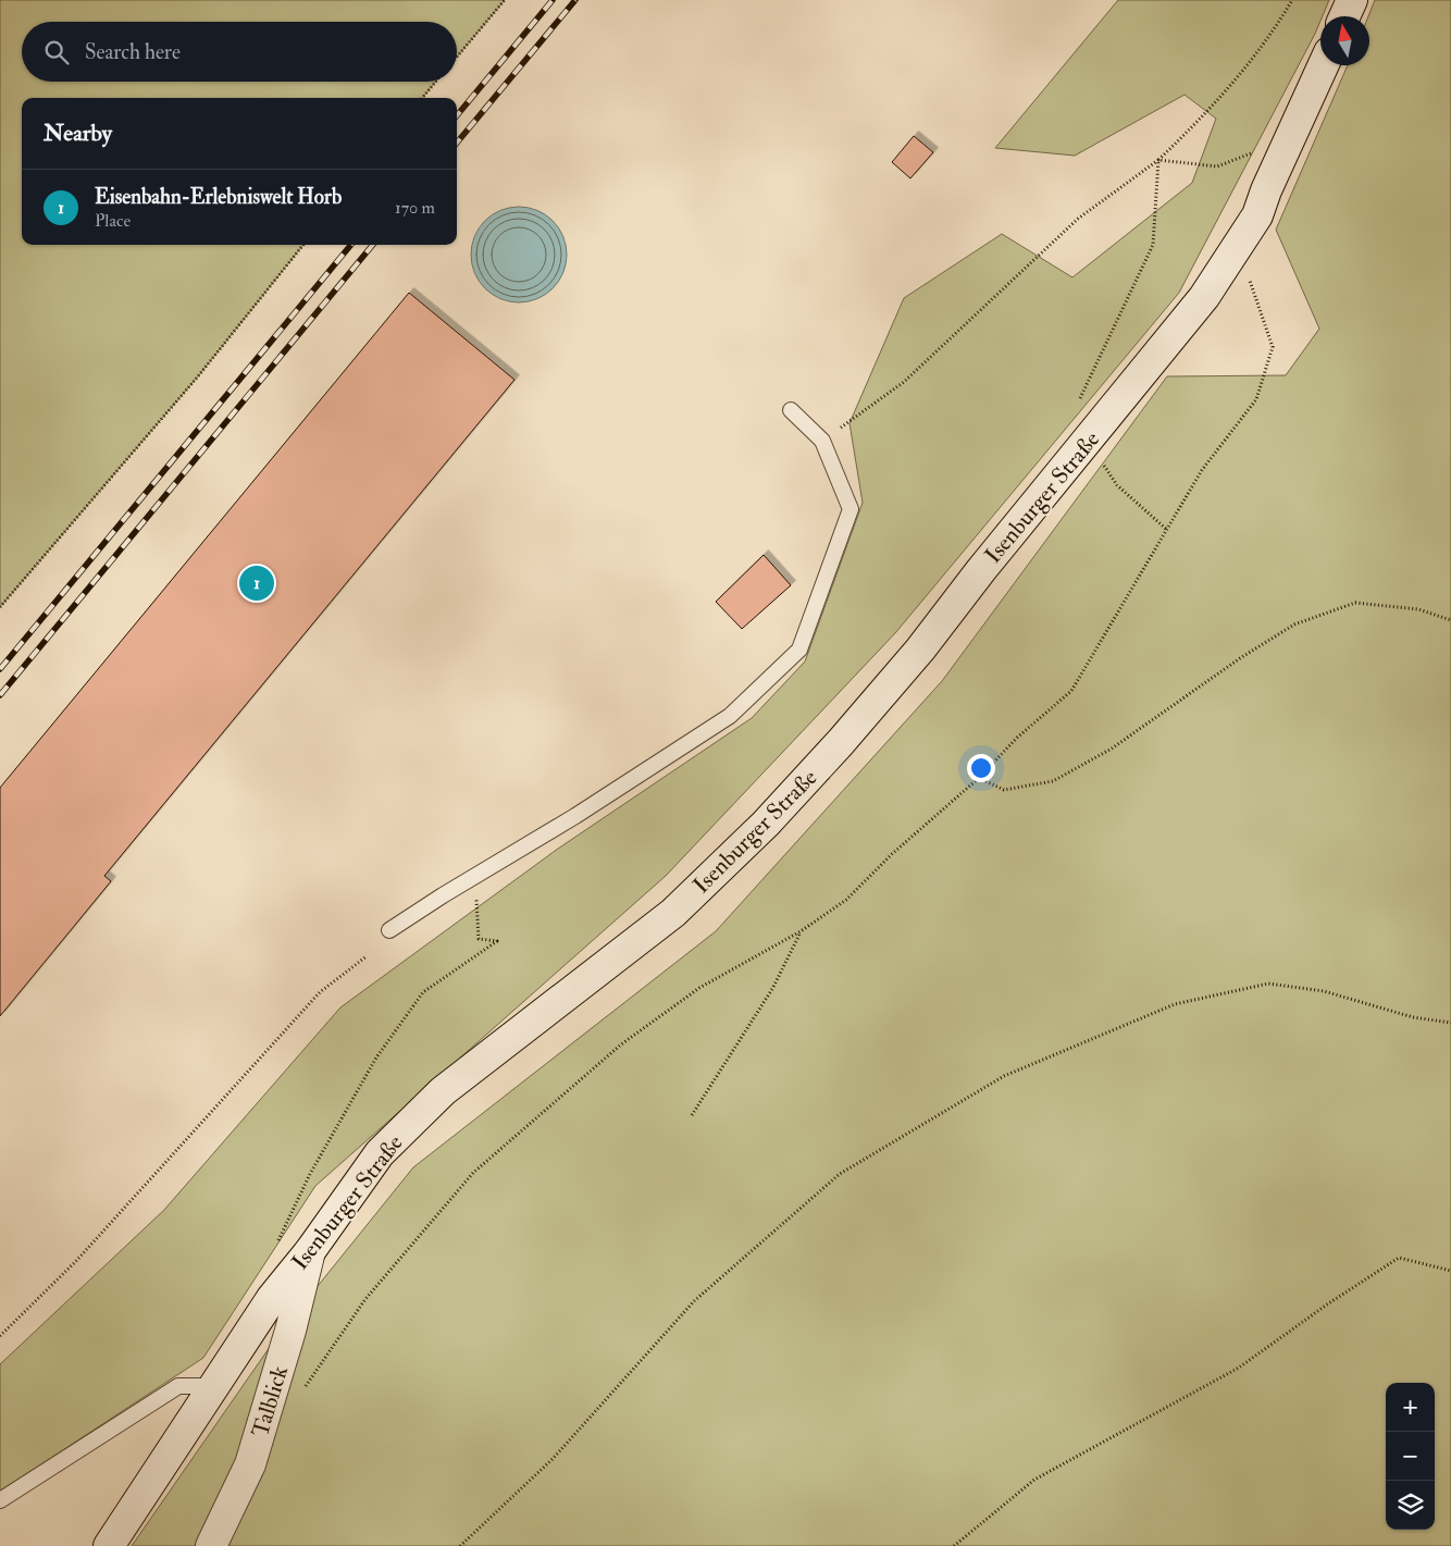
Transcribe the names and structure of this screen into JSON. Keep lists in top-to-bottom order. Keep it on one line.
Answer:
{"streets":{"street":["Isenburger Straße","Talblick"]},"crossings":[["Isenburger Straße","Talblick"]],"north":"top","page":{"search":"Search here","heading":"Nearby","list":[{"mark":"1","name":"Eisenbahn-Erlebniswelt Horb","note":"Place","value":"170 m"}],"pins":"1","map_buttons":["+","−"]}}
